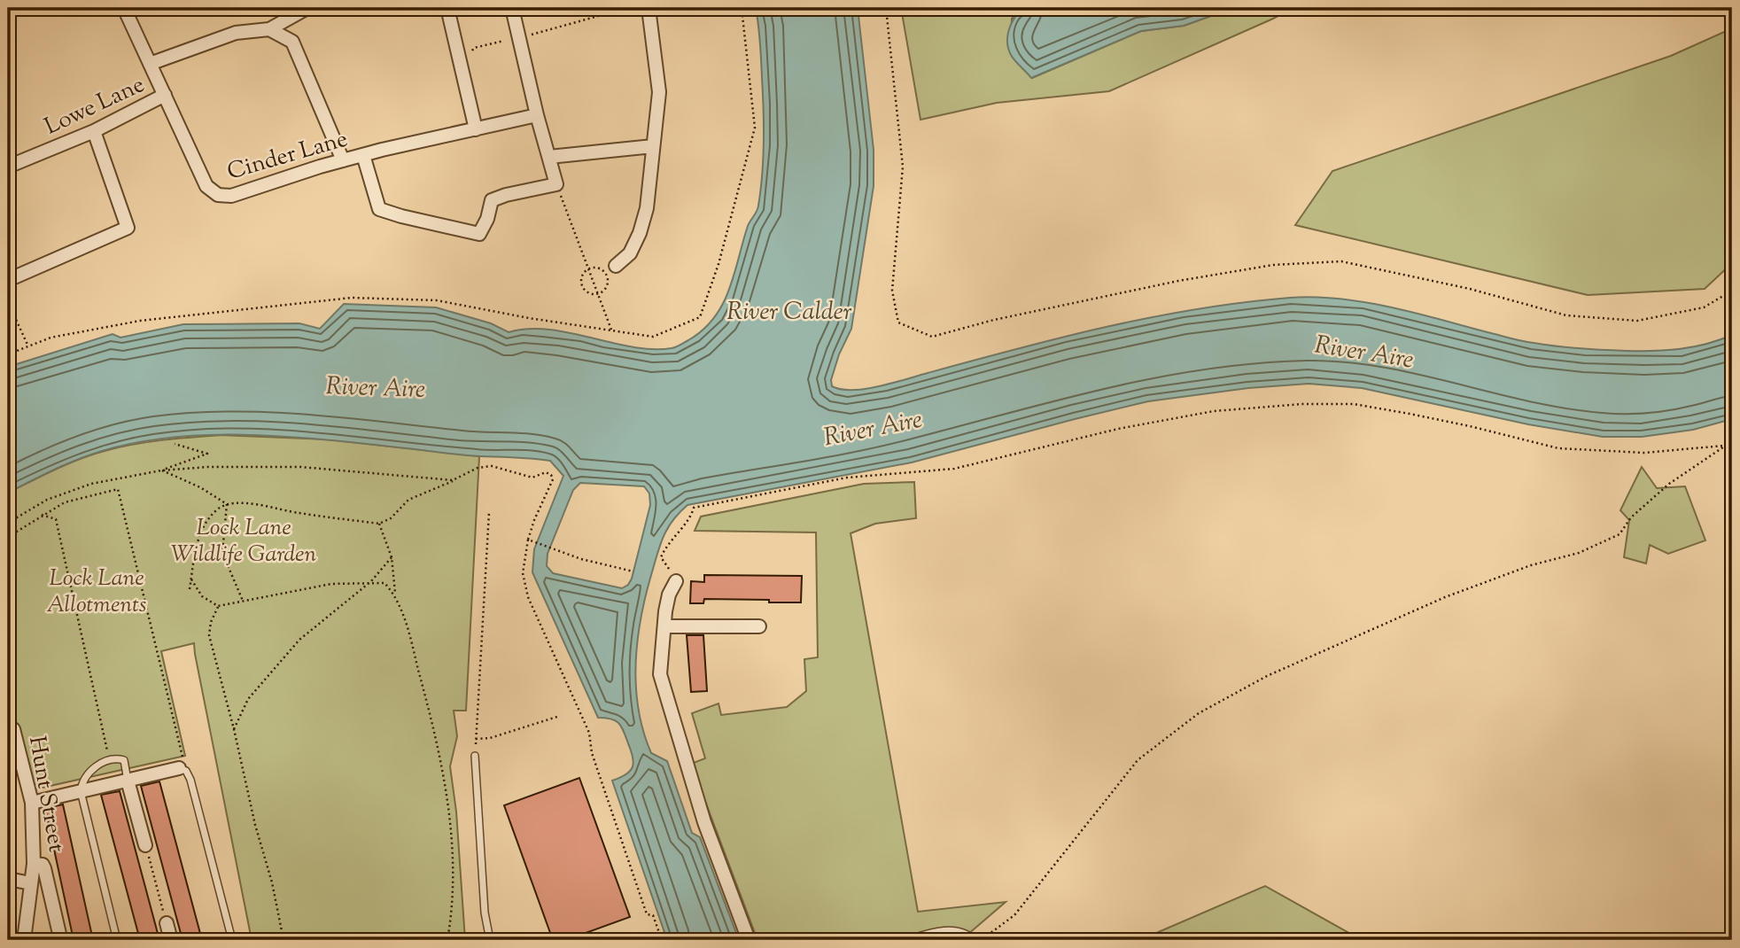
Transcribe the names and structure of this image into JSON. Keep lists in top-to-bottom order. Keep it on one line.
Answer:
{"streets":{"street":["Lowe Lane","Cinder Lane","Hunt Street"]},"crossings":[["Lowe Lane","Cinder Lane"]],"water":["River Calder","River Aire"],"parks":["Lock Lane Wildlife Garden","Lock Lane Allotments"]}
